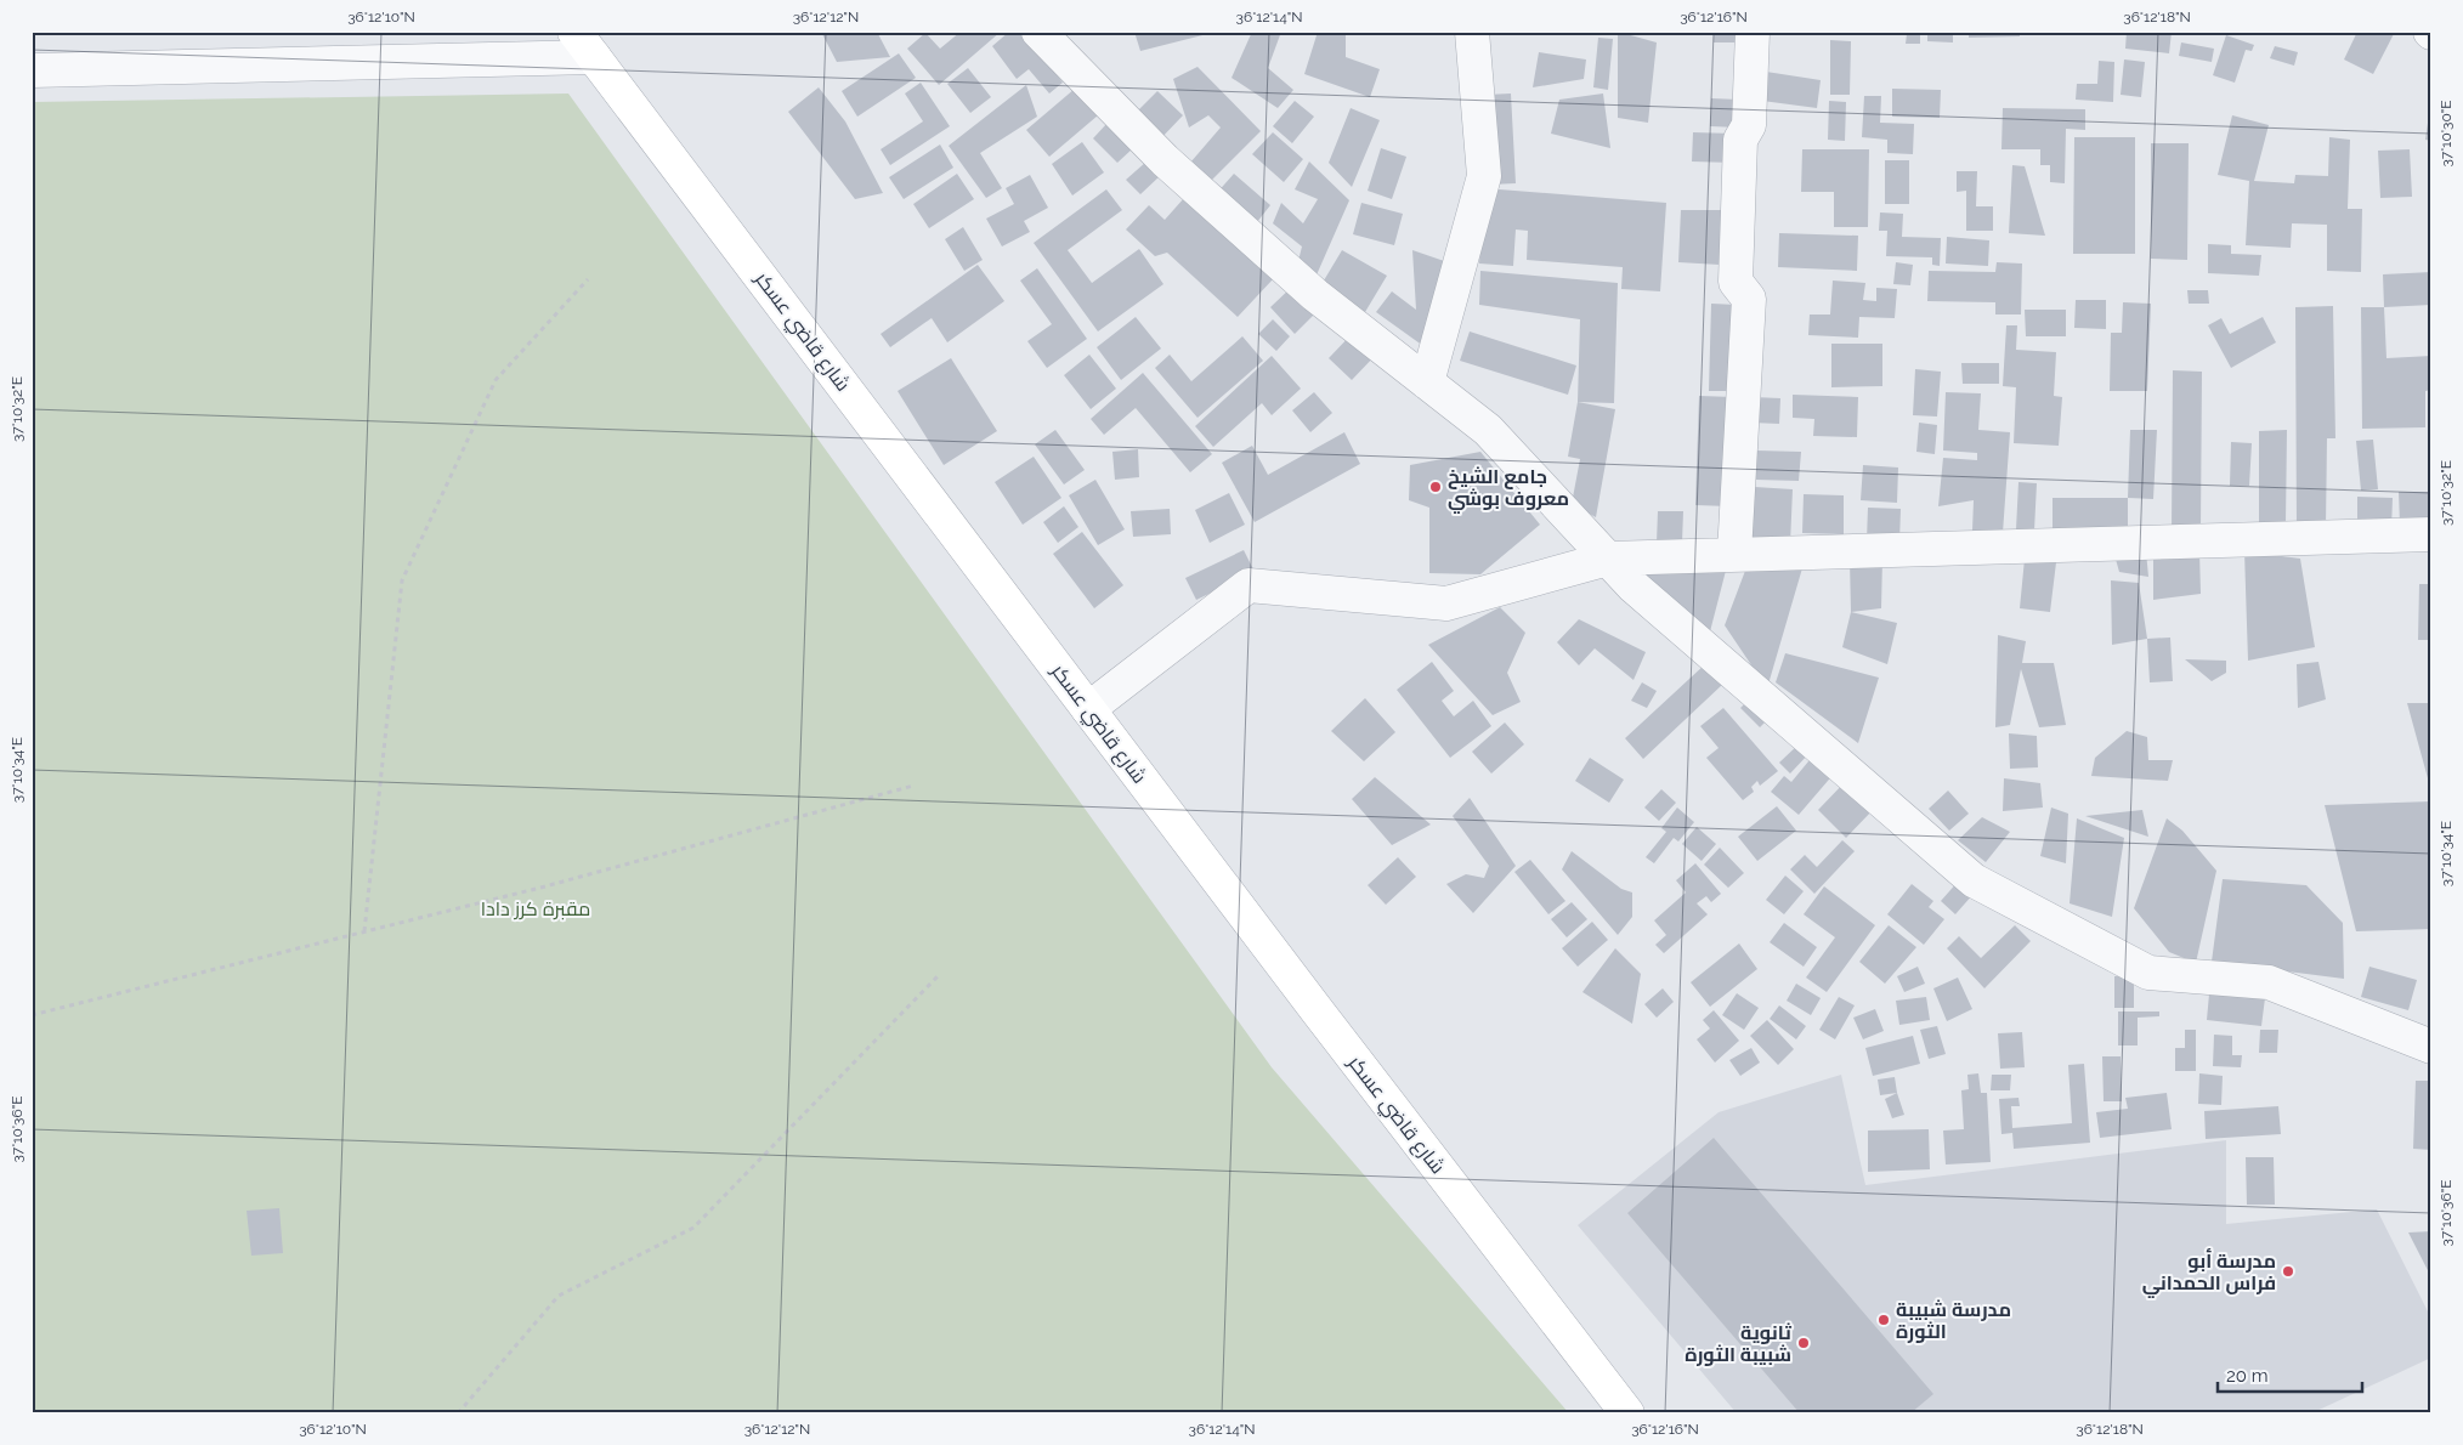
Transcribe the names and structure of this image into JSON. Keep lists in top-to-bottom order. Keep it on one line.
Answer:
{"streets":{"main road":["شارع قاضي عسكر"]},"parks":["مقبرة كرز دادا"],"places":["جامع الشيخ معروف بوشي","مدرسة أبو فراس الحمداني","مدرسة شبيبة الثورة","ثانوية شبيبة الثورة"],"scale_bar":"20 m","coordinates":["36°12'10\"N","36°12'12\"N","36°12'14\"N","36°12'16\"N","36°12'18\"N","37°10'30\"E","37°10'32\"E","37°10'34\"E","37°10'36\"E"]}
